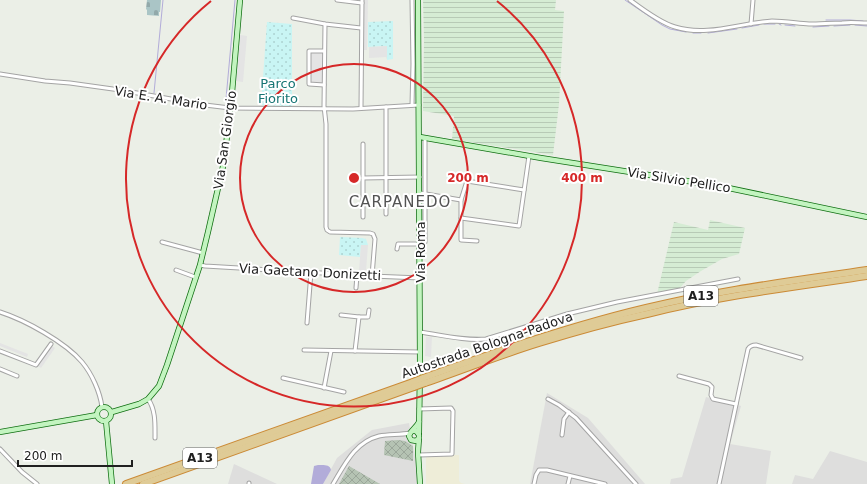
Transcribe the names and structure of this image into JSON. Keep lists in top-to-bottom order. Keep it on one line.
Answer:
{"streets":{"highway":["A13","Autostrada Bologna-Padova"],"street":["Via E. A. Mario","Via San Giorgio","Via Silvio Pellico","Via Roma","Via Gaetano Donizetti"]},"crossings":[["Via E. A. Mario","Via San Giorgio"],["Via E. A. Mario","Via Roma"],["Via San Giorgio","Via Gaetano Donizetti"],["Via Silvio Pellico","Via Roma"],["Via Roma","Via Gaetano Donizetti"]],"districts":["CARPANEDO"],"parks":["Parco Fiorito"],"scale_bar":"200 m","rings":["200 m","400 m"]}
